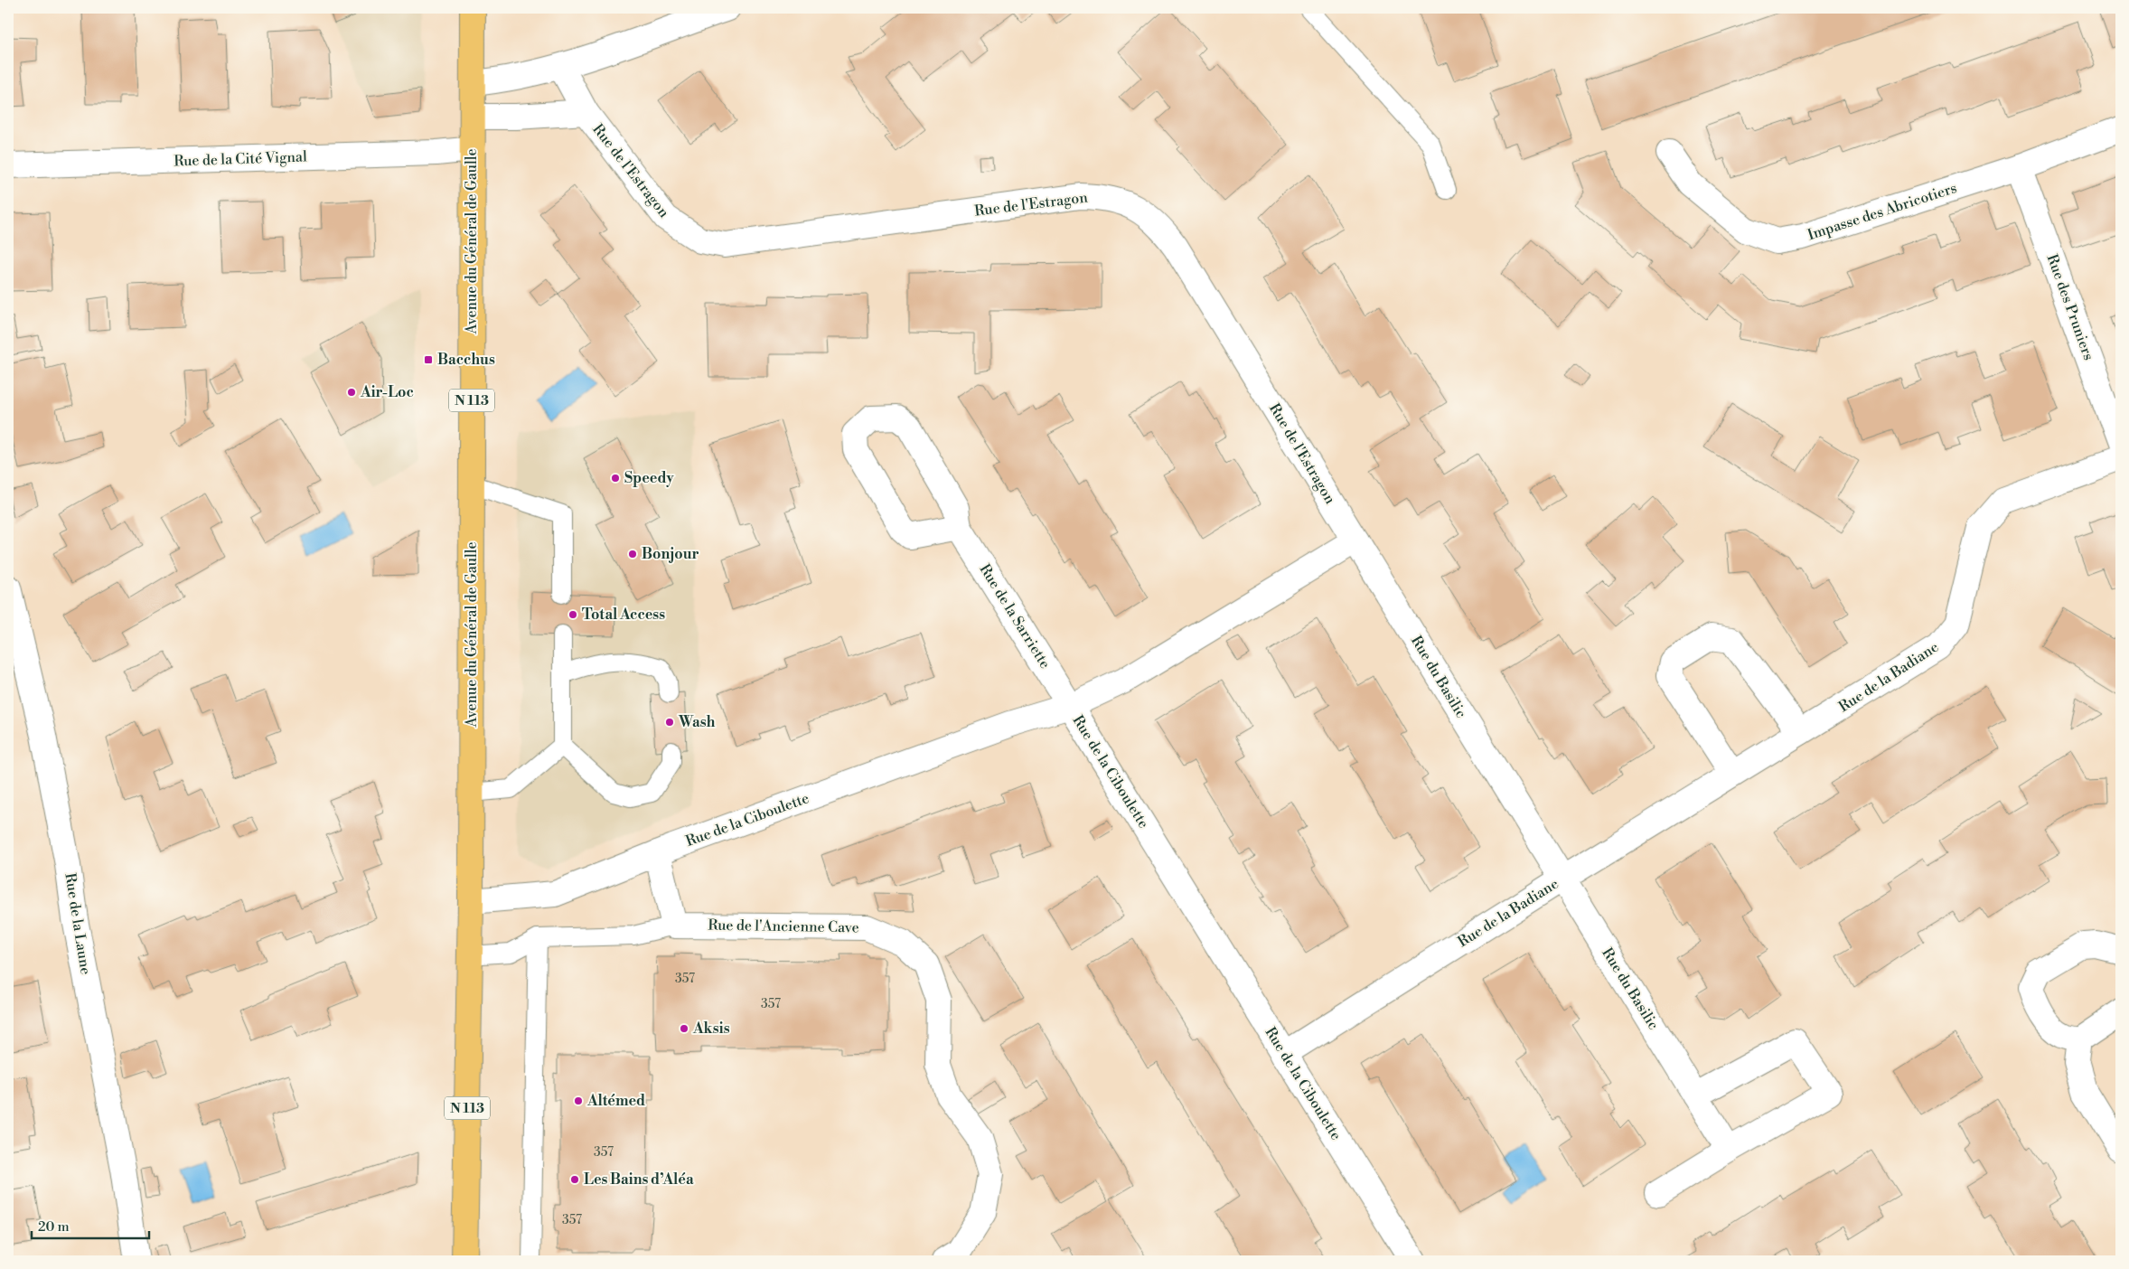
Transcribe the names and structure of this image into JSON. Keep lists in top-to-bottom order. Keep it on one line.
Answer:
{"streets":{"main road":["Avenue du Général de Gaulle","N 113"],"street":["Rue de la Cité Vignal","Rue de l'Estragon","Impasse des Abricotiers","Rue des Pruniers","Rue de la Sarriette","Rue du Basilic","Rue de la Badiane","Rue de la Ciboulette","Rue de la Laune","Rue de l'Ancienne Cave"]},"crossings":[["Rue de la Cité Vignal","Avenue du Général de Gaulle"],["Rue de l'Estragon","Avenue du Général de Gaulle"],["Rue de l'Estragon","Rue du Basilic"],["Impasse des Abricotiers","Rue des Pruniers"],["Avenue du Général de Gaulle","Rue de la Ciboulette"],["Rue de la Sarriette","Rue de la Ciboulette"],["Rue du Basilic","Rue de la Badiane"],["Rue de la Badiane","Rue de la Ciboulette"]],"places":{"transit":["Bacchus"],"other":["Air-Loc","Speedy","Bonjour","Total Access","Wash","Aksis","Altémed","Les Bains d’Aléa"]},"house_numbers":["357","357","357","357"],"scale_bar":"20 m"}
